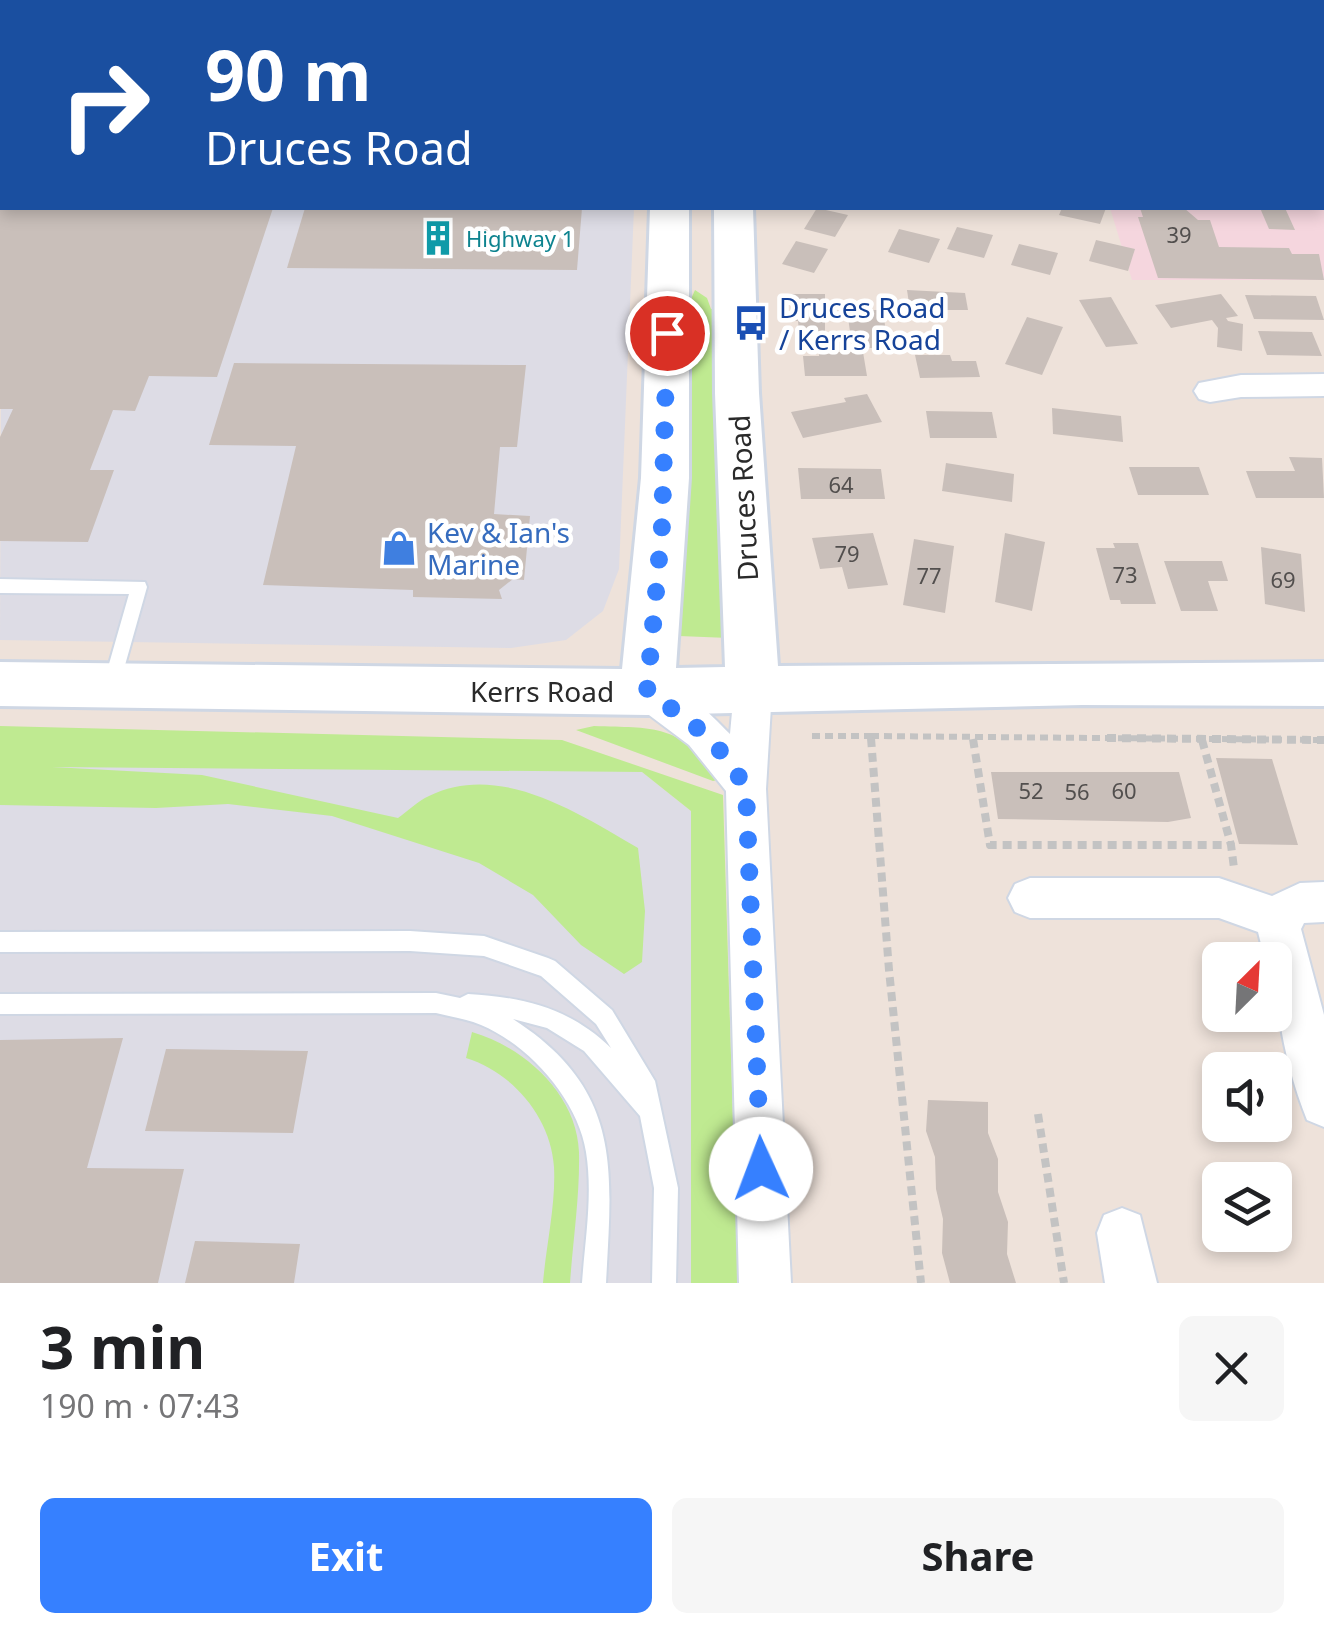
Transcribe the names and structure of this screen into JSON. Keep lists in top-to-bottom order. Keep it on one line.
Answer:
{"streets":{"main road":["Druces Road","Kerrs Road"]},"crossings":[["Druces Road","Kerrs Road"]],"places":{"building":["Highway 1"],"bus stop":["Druces Road / Kerrs Road"],"shop":["Kev & Ian's Marine"]},"house_numbers":["39","64","79","73","77","69","52","60","56"],"north":"top right","page":{"turn":["90 m","Druces Road"],"heading":["3 min","190 m · 07:43"],"buttons":["Exit","Share"]}}
